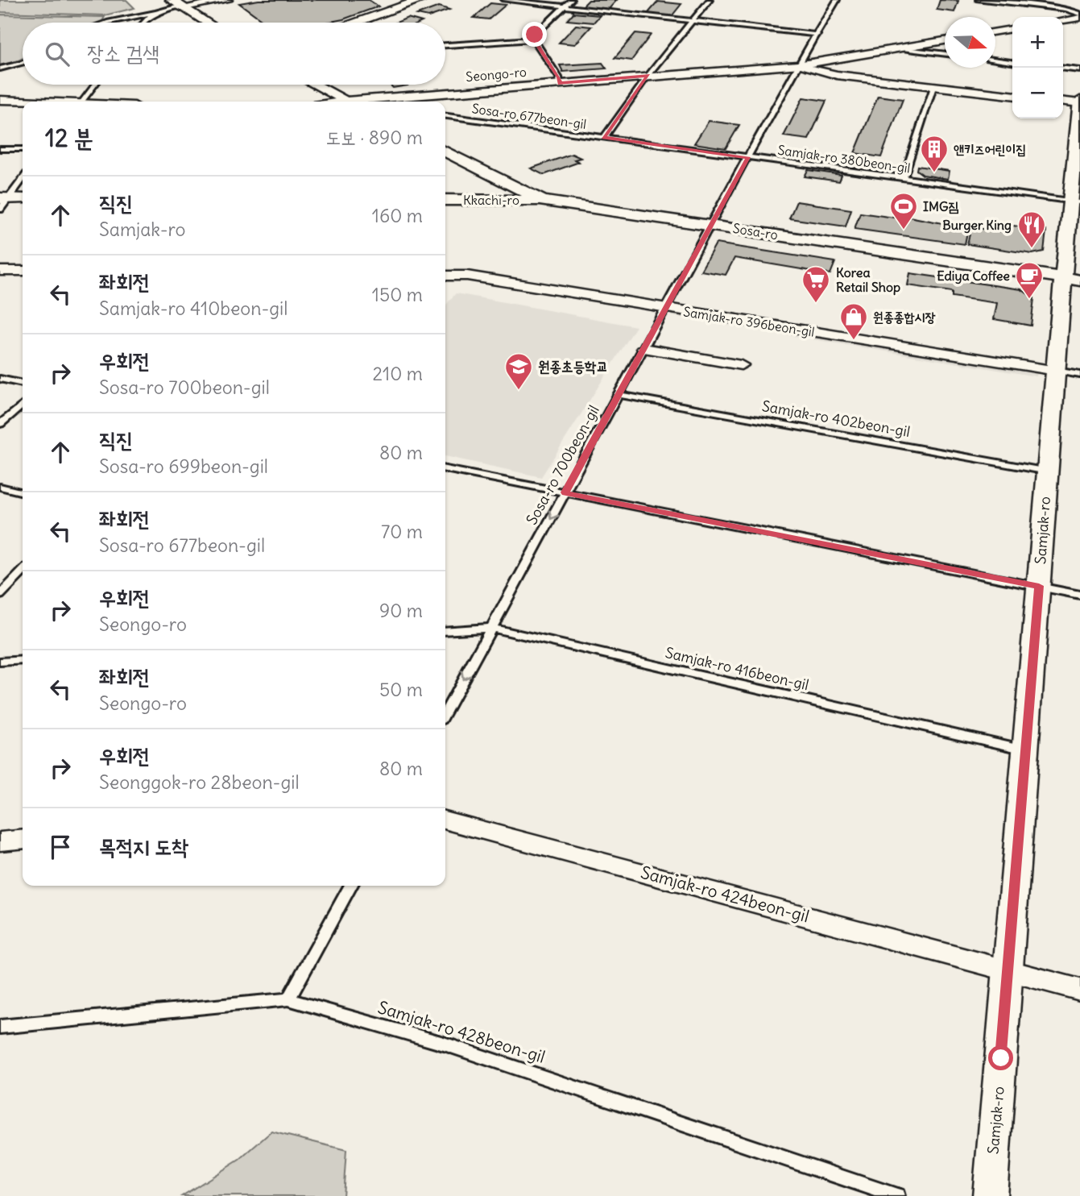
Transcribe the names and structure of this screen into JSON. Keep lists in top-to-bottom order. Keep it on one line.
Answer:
{"streets":{"street":["Seongo-ro","Kkachi-ro","Sosa-ro","Samjak-ro 396beon-gil","Samjak-ro","Samjak-ro 424beon-gil"],"lane":["Sosa-ro 677beon-gil","Samjak-ro 380beon-gil","Samjak-ro 402beon-gil","Sosa-ro 700beon-gil","Samjak-ro 416beon-gil","Samjak-ro 428beon-gil"]},"crossings":[["Seongo-ro","Sosa-ro 700beon-gil"],["Sosa-ro 677beon-gil","Samjak-ro 380beon-gil"],["Sosa-ro 677beon-gil","Sosa-ro 700beon-gil"],["Samjak-ro 380beon-gil","Sosa-ro 700beon-gil"],["Samjak-ro 380beon-gil","Samjak-ro"],["Kkachi-ro","Sosa-ro"],["Sosa-ro","Sosa-ro 700beon-gil"],["Sosa-ro","Samjak-ro"],["Samjak-ro 396beon-gil","Sosa-ro 700beon-gil"],["Samjak-ro 396beon-gil","Samjak-ro"],["Samjak-ro 402beon-gil","Sosa-ro 700beon-gil"],["Samjak-ro 402beon-gil","Samjak-ro"],["Sosa-ro 700beon-gil","Samjak-ro 416beon-gil"],["Samjak-ro","Samjak-ro 416beon-gil"],["Samjak-ro","Samjak-ro 424beon-gil"]],"places":{"building":["앤키즈어린이집"],"sports":["IMG짐"],"restaurant":["Burger King"],"cafe":["Ediya Coffee"],"supermarket":["Korea Retail Shop"],"shop":["원종종합시장"],"school or university":["원종초등학교"]},"north":"right","page":{"map_buttons":["+","−"],"search":"장소 검색","heading":["12 분","도보 · 890 m"],"list":[["직진","Samjak-ro","160 m"],["좌회전","Samjak-ro 410beon-gil","150 m"],["우회전","Sosa-ro 700beon-gil","210 m"],["직진","Sosa-ro 699beon-gil","80 m"],["좌회전","Sosa-ro 677beon-gil","70 m"],["우회전","Seongo-ro","90 m"],["좌회전","Seongo-ro","50 m"],["우회전","Seonggok-ro 28beon-gil","80 m"],"목적지 도착"]}}
